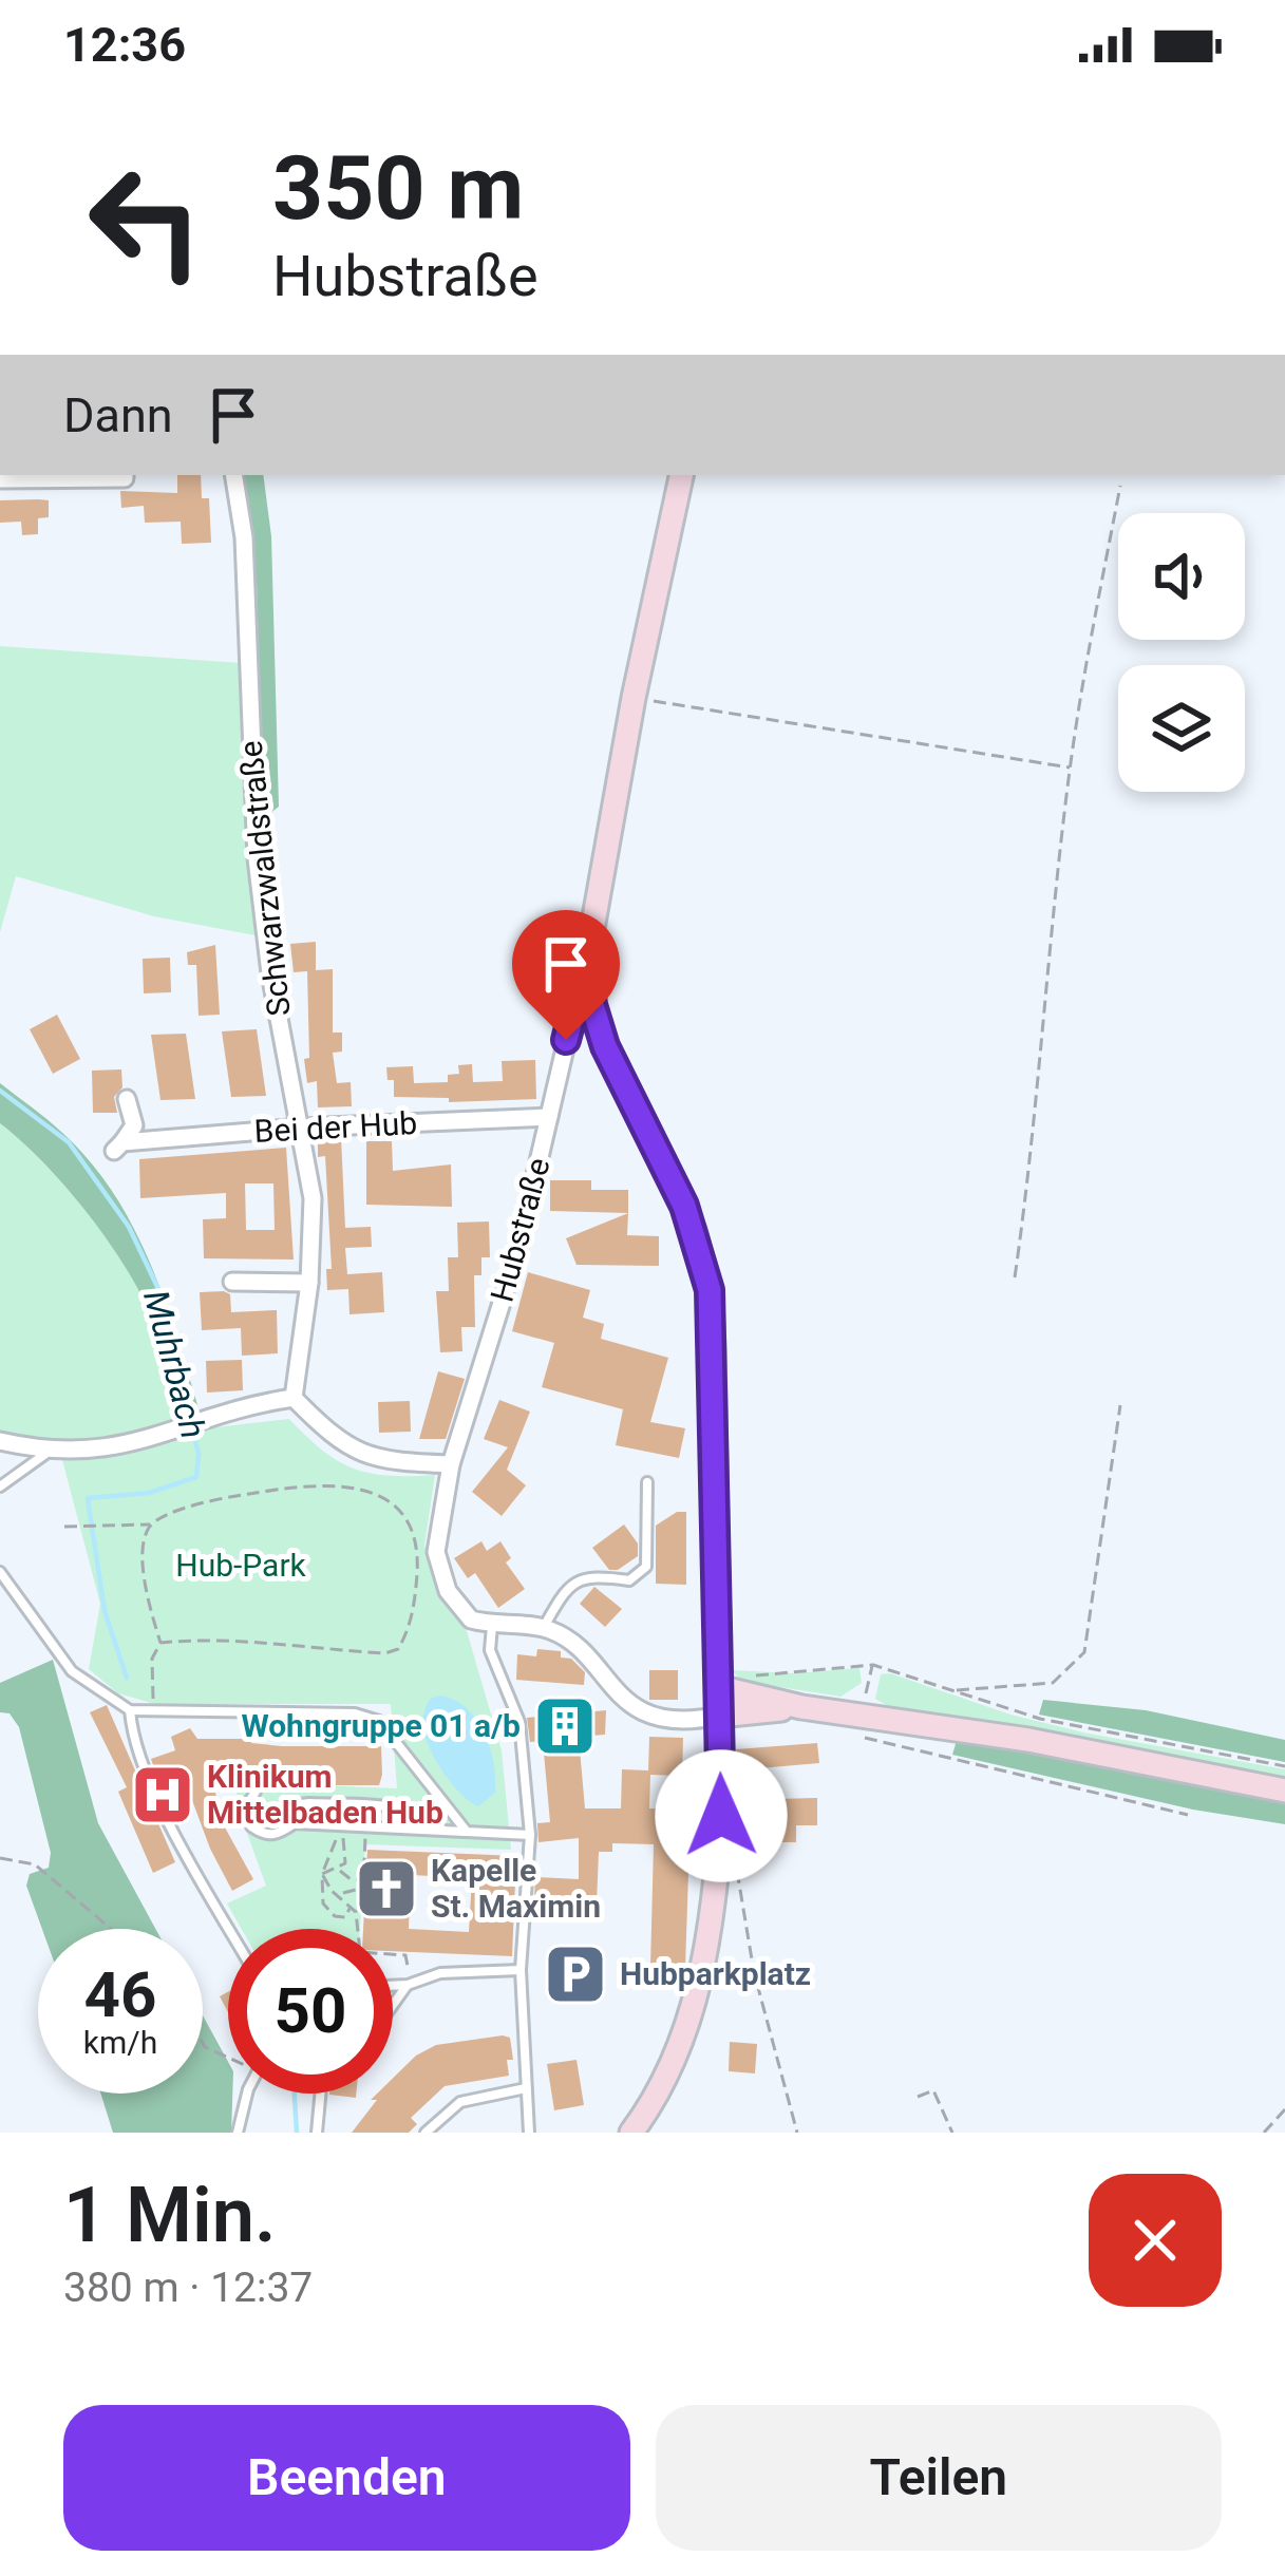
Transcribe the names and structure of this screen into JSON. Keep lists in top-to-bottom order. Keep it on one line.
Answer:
{"streets":{"main road":["Hubstraße"],"street":["Schwarzwaldstraße","Bei der Hub"]},"crossings":[["Schwarzwaldstraße","Bei der Hub"],["Bei der Hub","Hubstraße"]],"water":["Muhrbach"],"parks":["Hub-Park"],"places":{"building":["Wohngruppe 01 a/b"],"hospital":["Klinikum Mittelbaden Hub"],"church":["Kapelle St. Maximin"],"parking":["Hubparkplatz"]},"page":{"status":"12:36","turn":["350 m","Hubstraße"],"then":"Dann","speed":"46 km/h","limit":"50","heading":["1 Min.","380 m · 12:37"],"buttons":["Beenden","Teilen"]}}
